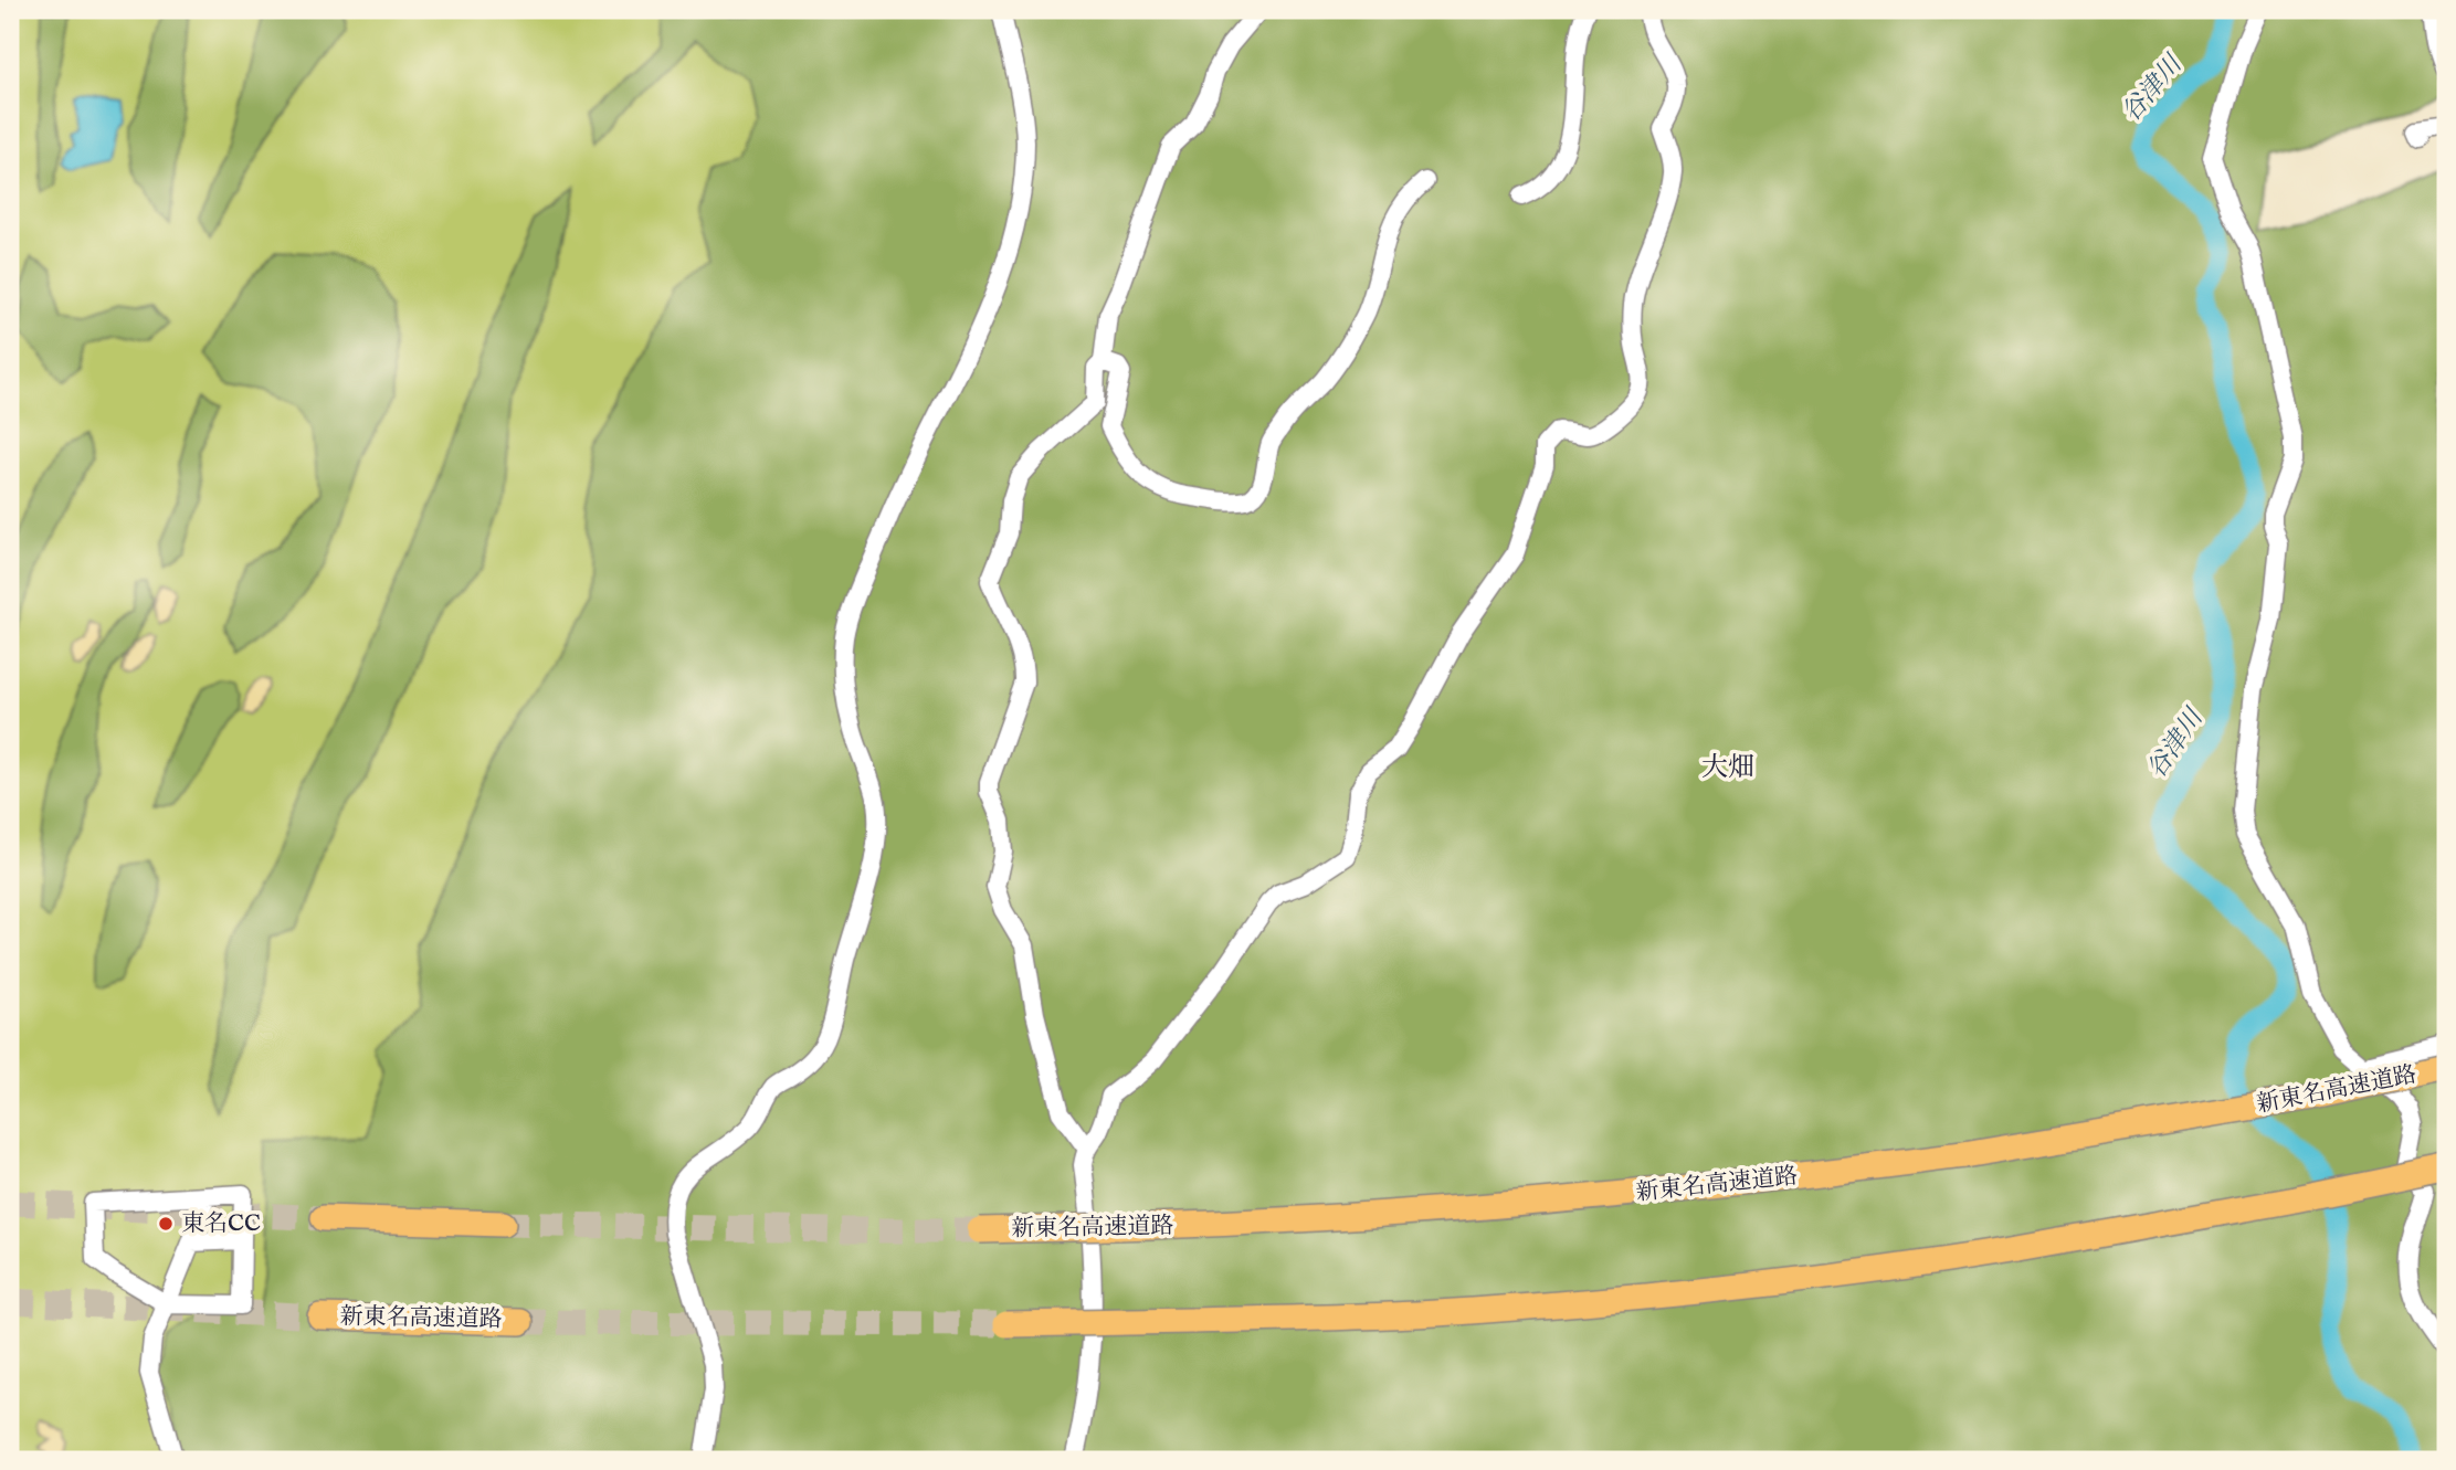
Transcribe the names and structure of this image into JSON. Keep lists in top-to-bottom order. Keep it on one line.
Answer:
{"streets":{"highway":["新東名高速道路"]},"districts":["大畑"],"water":["谷津川"],"places":["東名CC"]}
